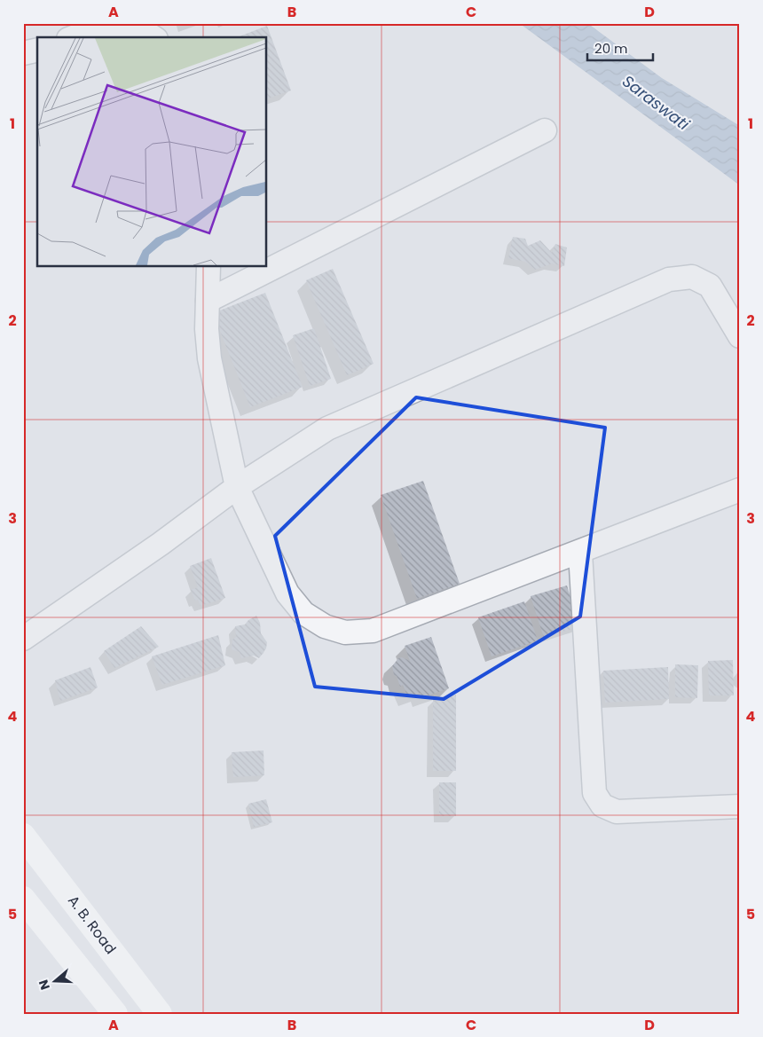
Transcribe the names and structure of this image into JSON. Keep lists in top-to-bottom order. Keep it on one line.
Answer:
{"streets":{"main road":["A. B. Road"]},"water":["Saraswati"],"scale_bar":"20 m","north":"left","grid":{"columns":["A","B","C","D"],"rows":["1","2","3","4","5"]}}
